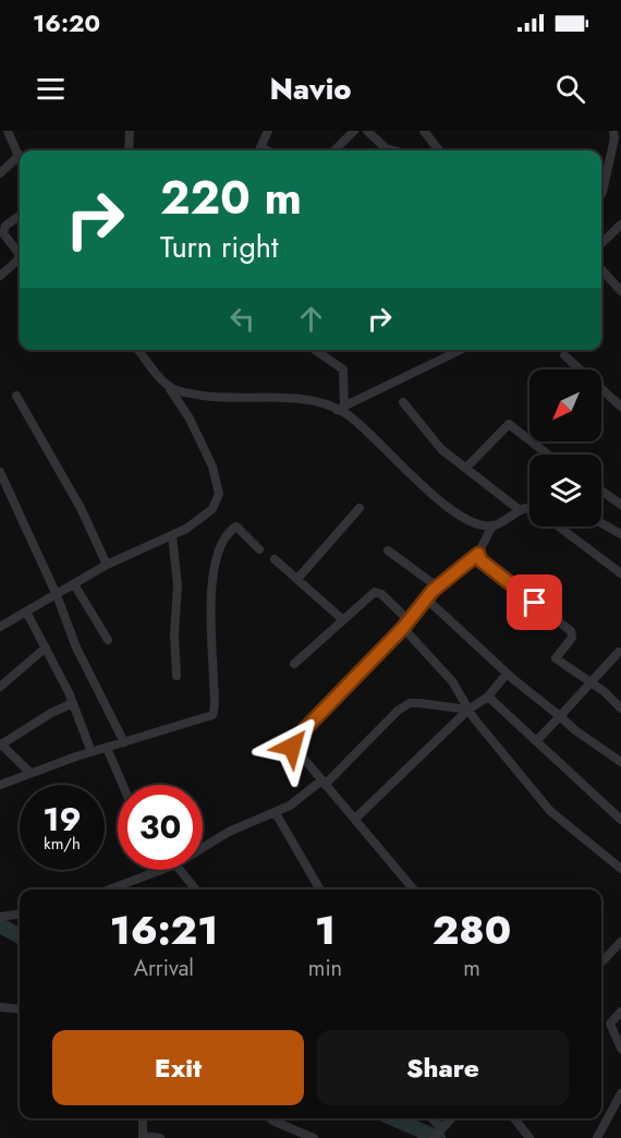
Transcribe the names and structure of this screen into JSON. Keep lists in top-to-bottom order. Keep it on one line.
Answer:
{"north":"bottom left","page":{"status":"16:20","header":"Navio","turn":["220 m","Turn right"],"speed":"19 km/h","limit":"30","eta":["16:21","Arrival","1","min","280","m"],"buttons":["Exit","Share"]}}
